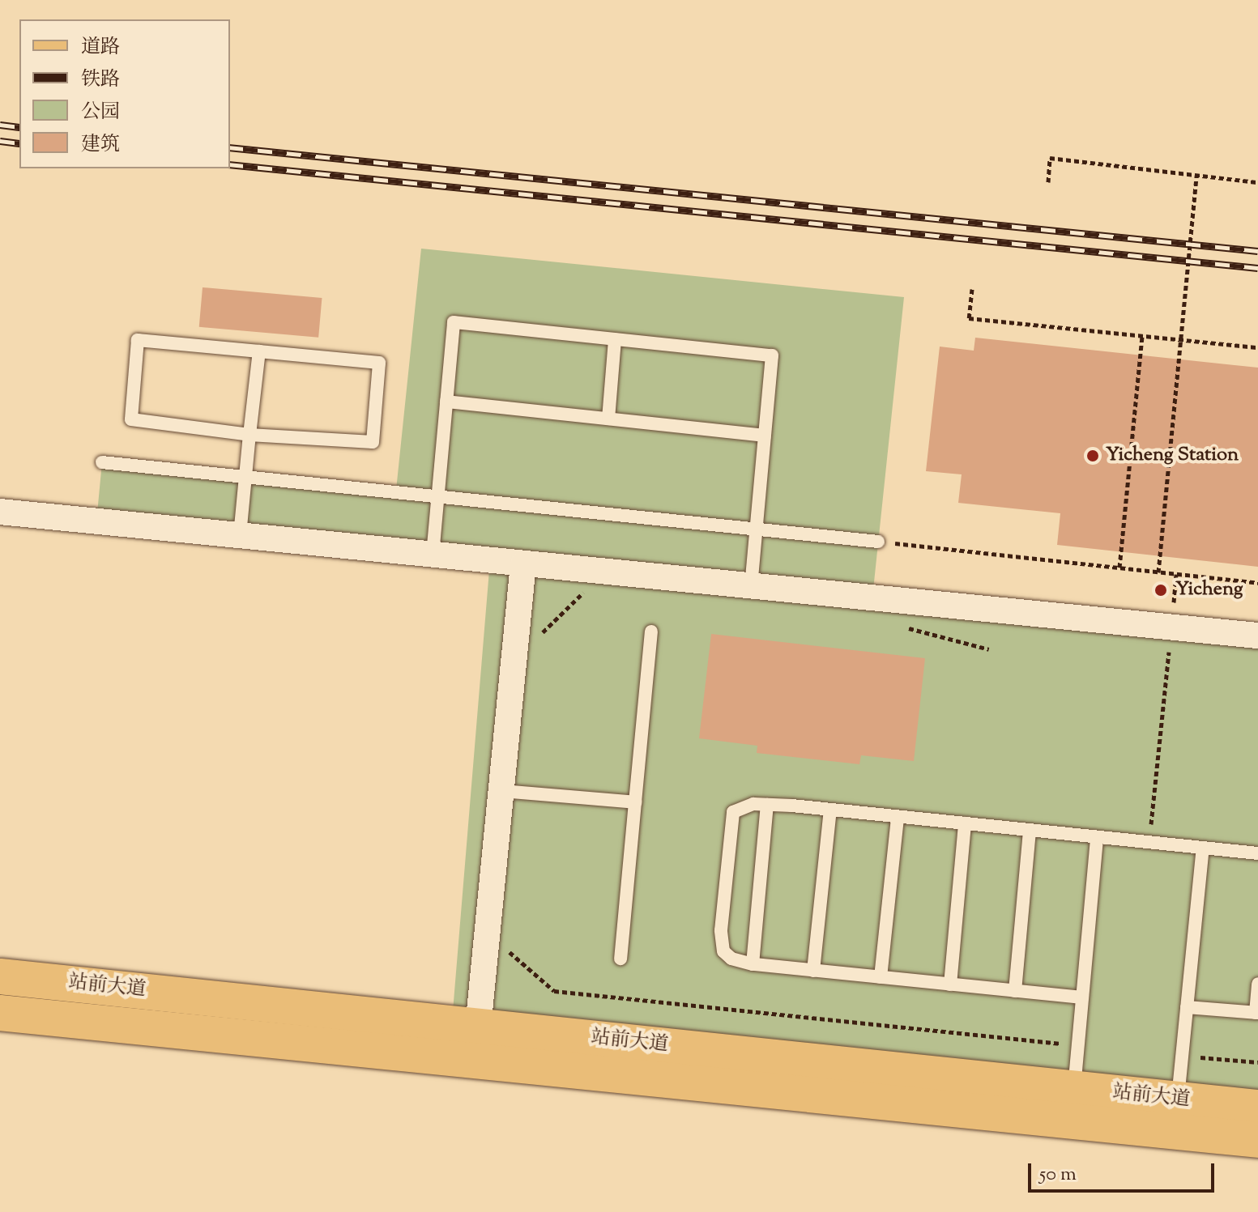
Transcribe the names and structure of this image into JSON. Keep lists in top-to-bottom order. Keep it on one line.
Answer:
{"streets":{"main road":["站前大道"]},"places":["Yicheng Station","Yicheng"],"legend":["道路","铁路","公园","建筑"],"scale_bar":"50 m"}
